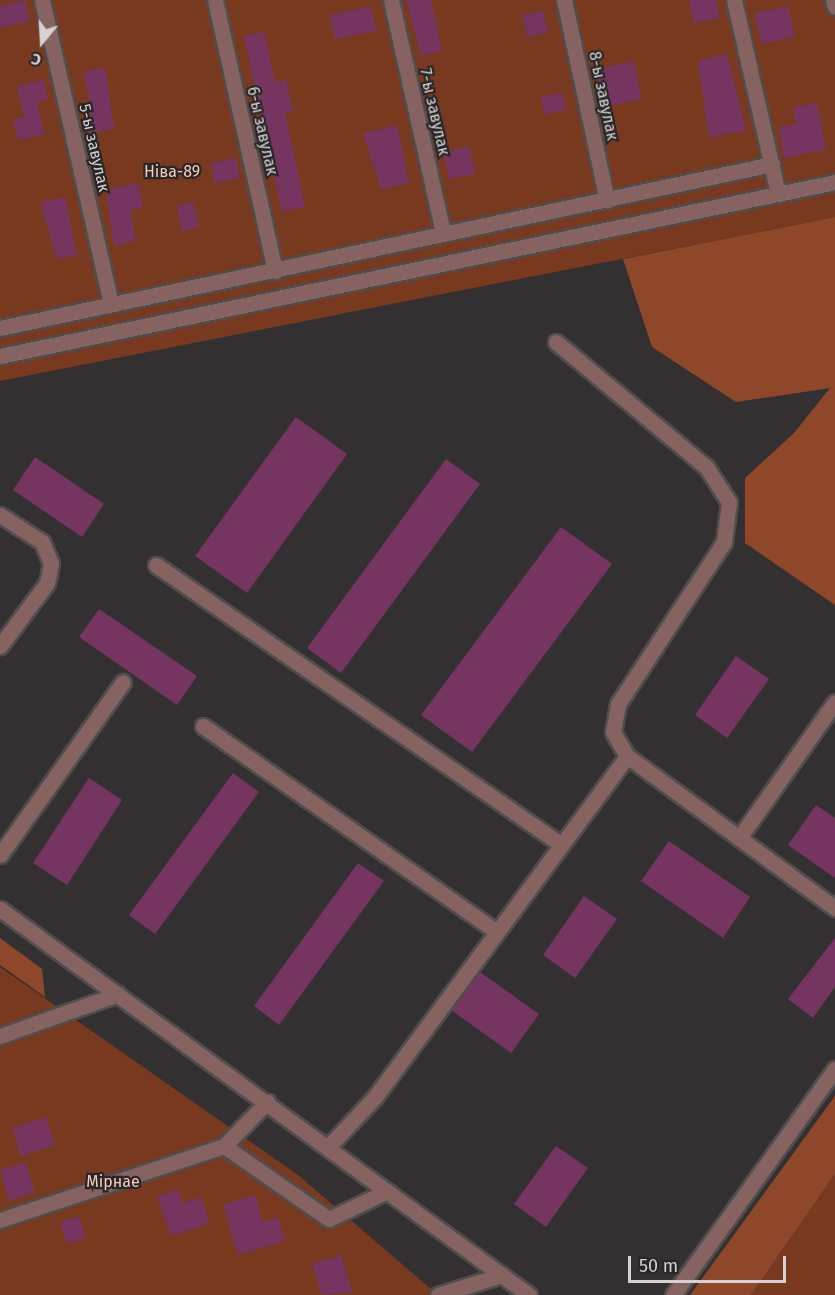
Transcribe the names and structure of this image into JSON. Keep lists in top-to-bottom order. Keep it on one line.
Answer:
{"streets":{"street":["8-ы завулак","7-ы завулак","6-ы завулак","5-ы завулак"]},"parks":["Ніва-89","Мірнае"],"scale_bar":"50 m","north":"bottom"}
